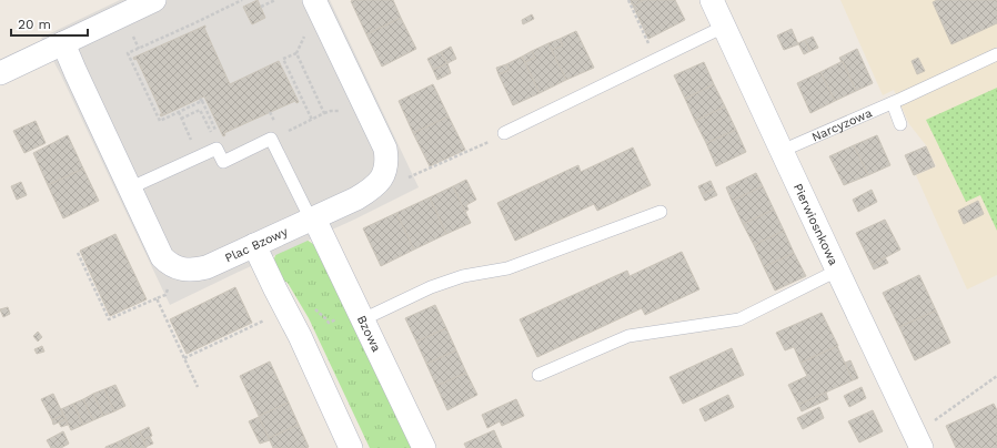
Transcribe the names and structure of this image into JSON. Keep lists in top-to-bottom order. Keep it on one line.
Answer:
{"streets":{"street":["Pierwiosnkowa","Plac Bzowy","Bzowa"],"lane":["Narcyzowa"]},"crossings":[["Narcyzowa","Pierwiosnkowa"],["Plac Bzowy","Bzowa"]],"scale_bar":"20 m"}
